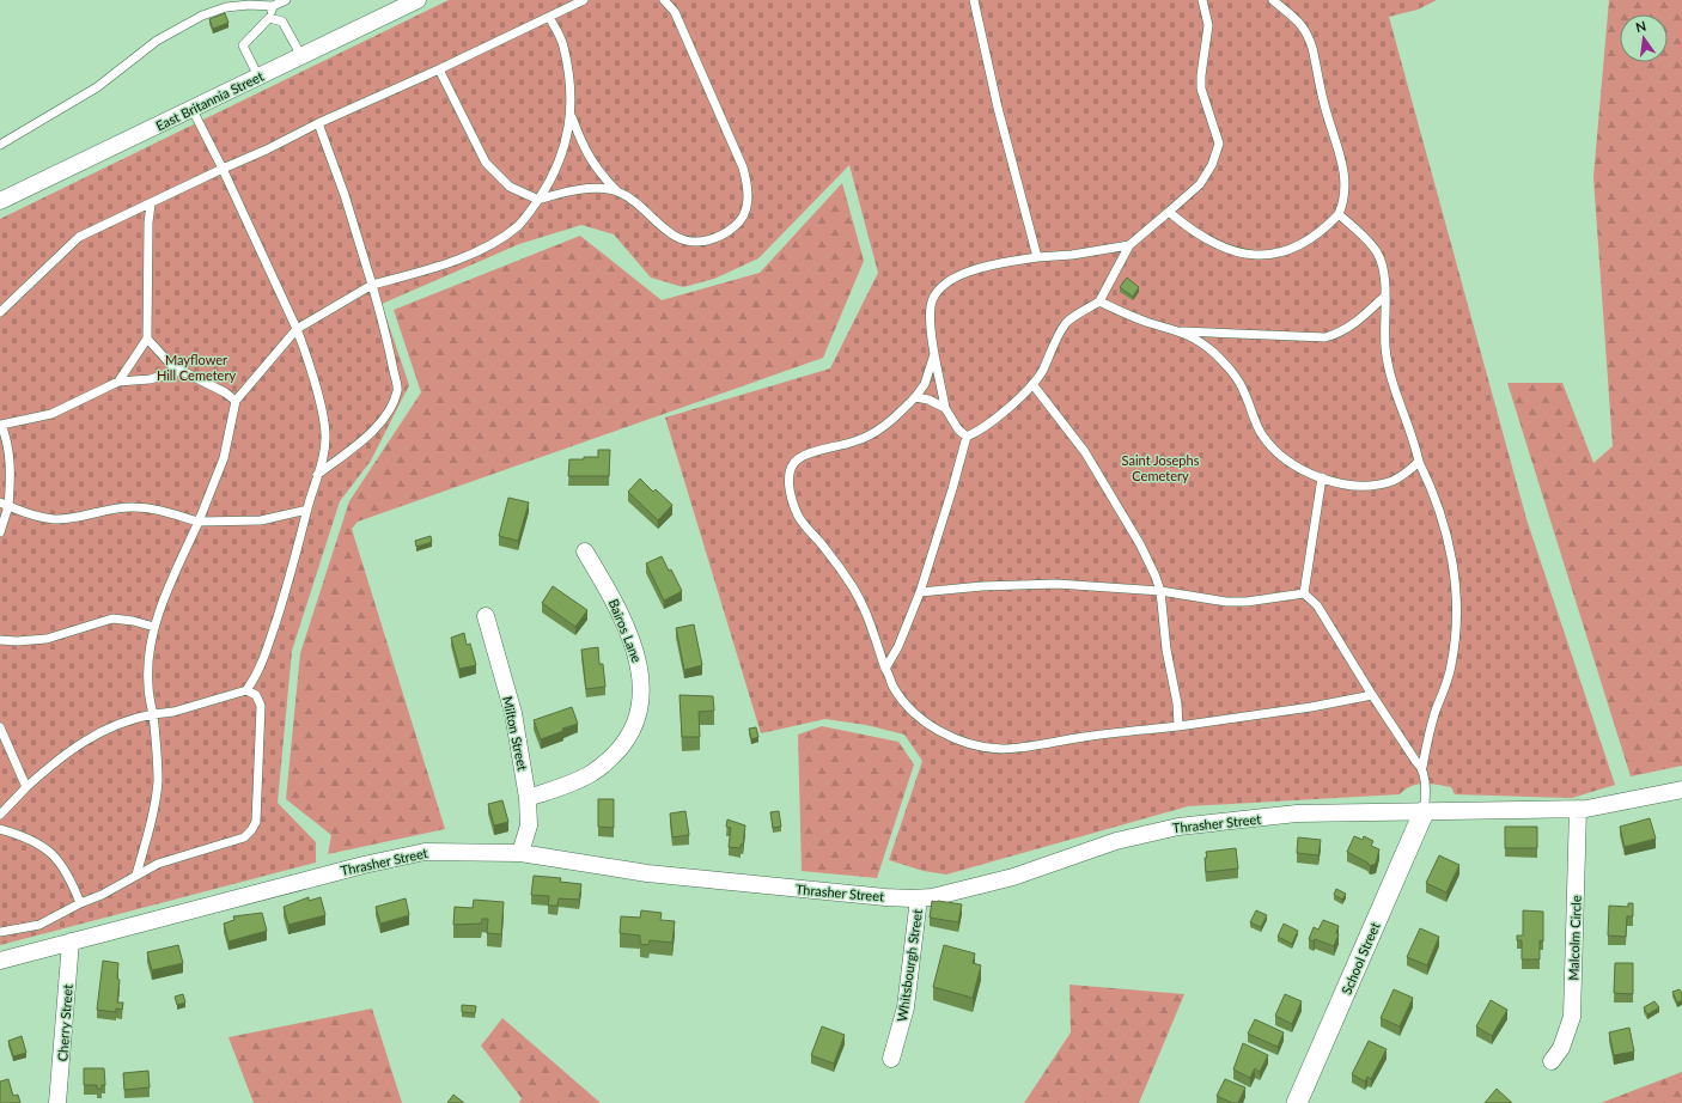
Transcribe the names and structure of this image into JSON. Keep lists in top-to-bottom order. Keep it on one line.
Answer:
{"streets":{"street":["East Britannia Street","Bairos Lane","Milton Street","Thrasher Street","Malcolm Circle","School Street","Whitsbourgh Street","Cherry Street"]},"crossings":[["Bairos Lane","Milton Street"],["Milton Street","Thrasher Street"],["Thrasher Street","Malcolm Circle"],["Thrasher Street","School Street"],["Thrasher Street","Whitsbourgh Street"],["Thrasher Street","Cherry Street"]],"parks":["Mayflower Hill Cemetery","Saint Josephs Cemetery"],"north":"top"}
